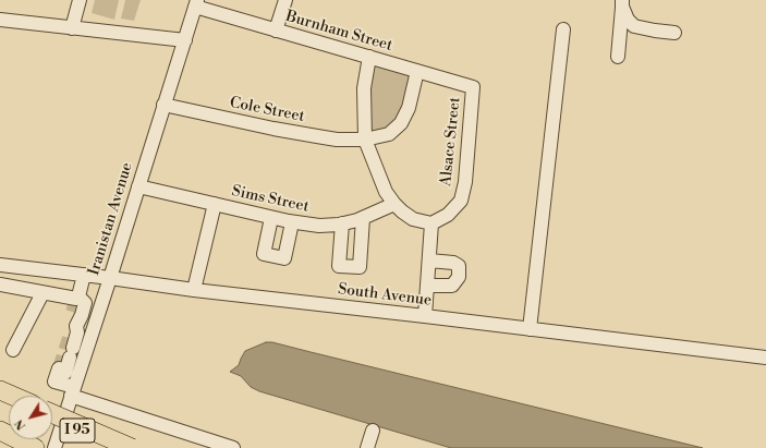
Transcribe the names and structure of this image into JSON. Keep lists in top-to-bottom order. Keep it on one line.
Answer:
{"streets":{"highway":["I 95"],"street":["Burnham Street","Cole Street","Alsace Street","Sims Street","Iranistan Avenue","South Avenue"]},"crossings":[["Burnham Street","Cole Street"],["Burnham Street","Alsace Street"],["Burnham Street","Iranistan Avenue"],["Cole Street","Iranistan Avenue"],["Sims Street","Iranistan Avenue"],["Iranistan Avenue","South Avenue"]],"north":"bottom left"}
